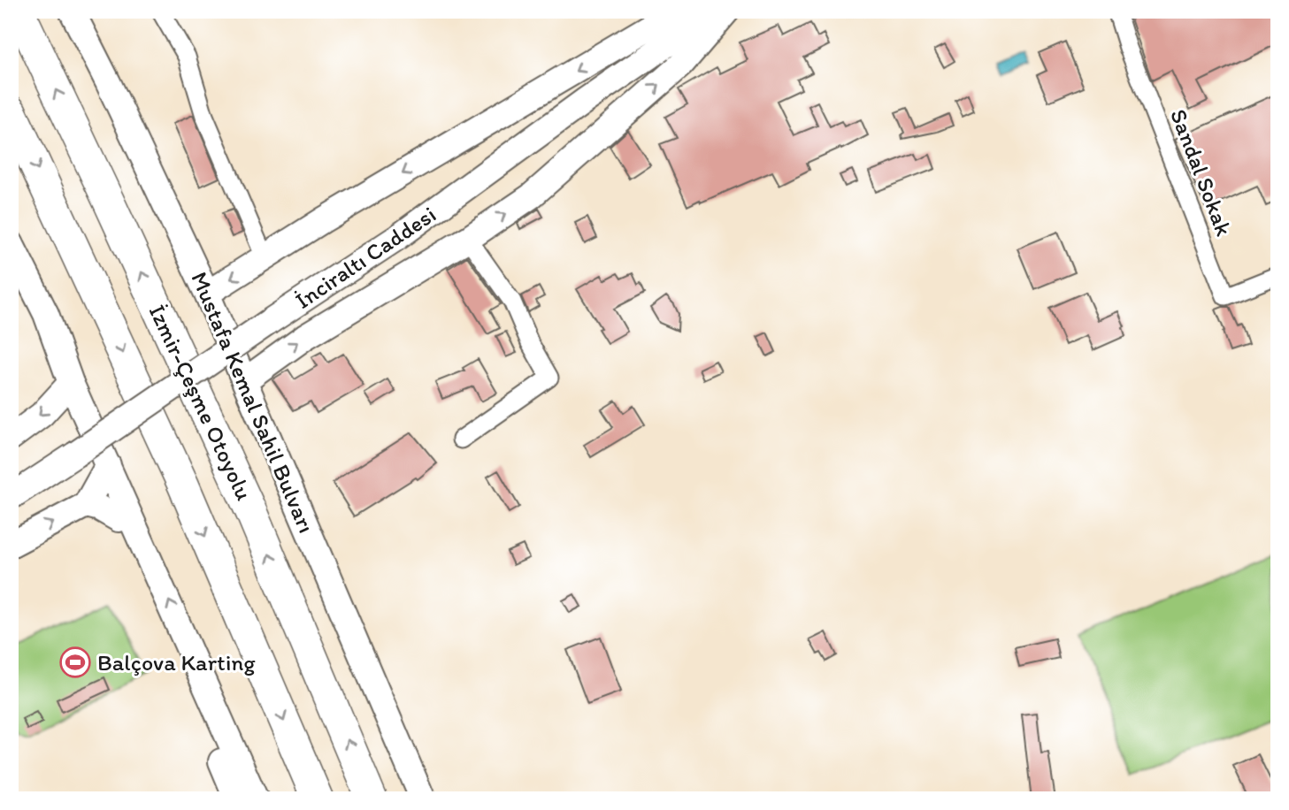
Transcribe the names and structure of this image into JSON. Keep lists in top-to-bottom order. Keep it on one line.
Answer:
{"streets":{"highway":["İzmir-Çeşme Otoyolu"],"main road":["İnciraltı Caddesi","Mustafa Kemal Sahil Bulvarı"],"street":["Sandal Sokak"]},"places":{"sports":["Balçova Karting"]}}
